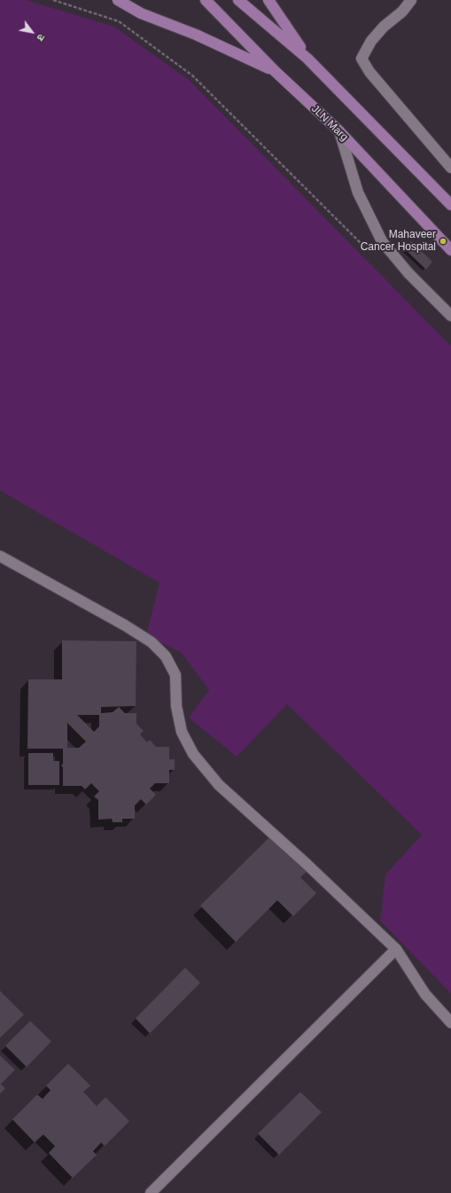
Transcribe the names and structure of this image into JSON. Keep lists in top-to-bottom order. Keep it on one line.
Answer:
{"streets":{"main road":["JLN Marg"]},"places":["Mahaveer Cancer Hospital"],"north":"bottom right"}
